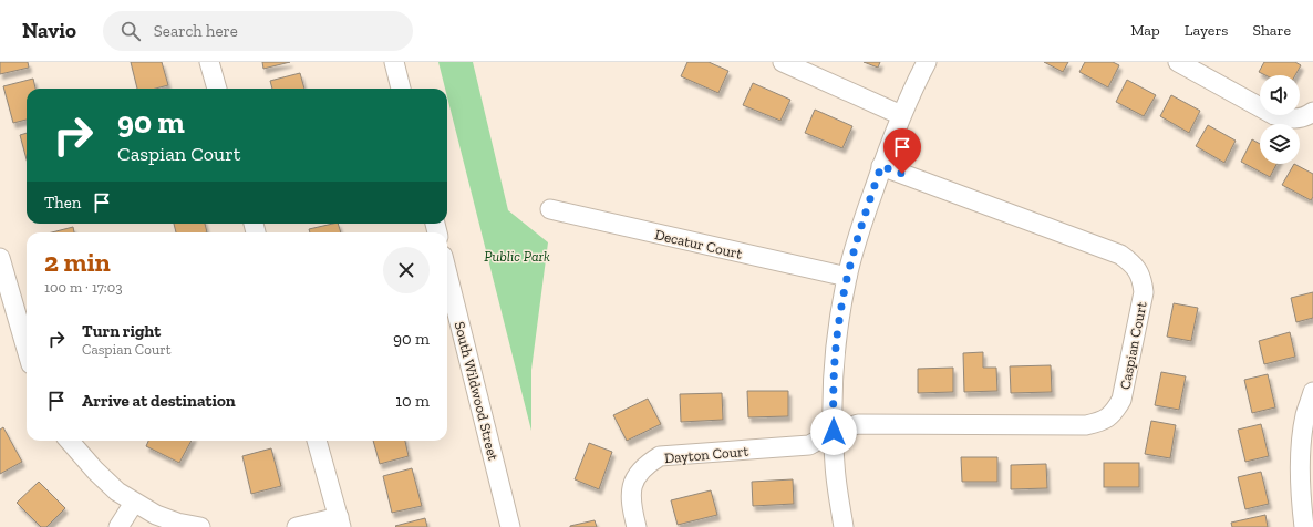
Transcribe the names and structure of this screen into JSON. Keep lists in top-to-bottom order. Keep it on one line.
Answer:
{"streets":{"street":["Decatur Court","Caspian Court","South Wildwood Street","Dayton Court"]},"crossings":[["Caspian Court","Dayton Court"]],"parks":["Public Park"],"page":{"header":"Navio","search":"Search here","nav":["Map","Layers","Share"],"turn":["90 m","Caspian Court"],"then":"Then","heading":["2 min","100 m · 17:03"],"list":[{"name":"Turn right","note":"Caspian Court","value":"90 m"},{"name":"Arrive at destination","value":"10 m"}]}}
